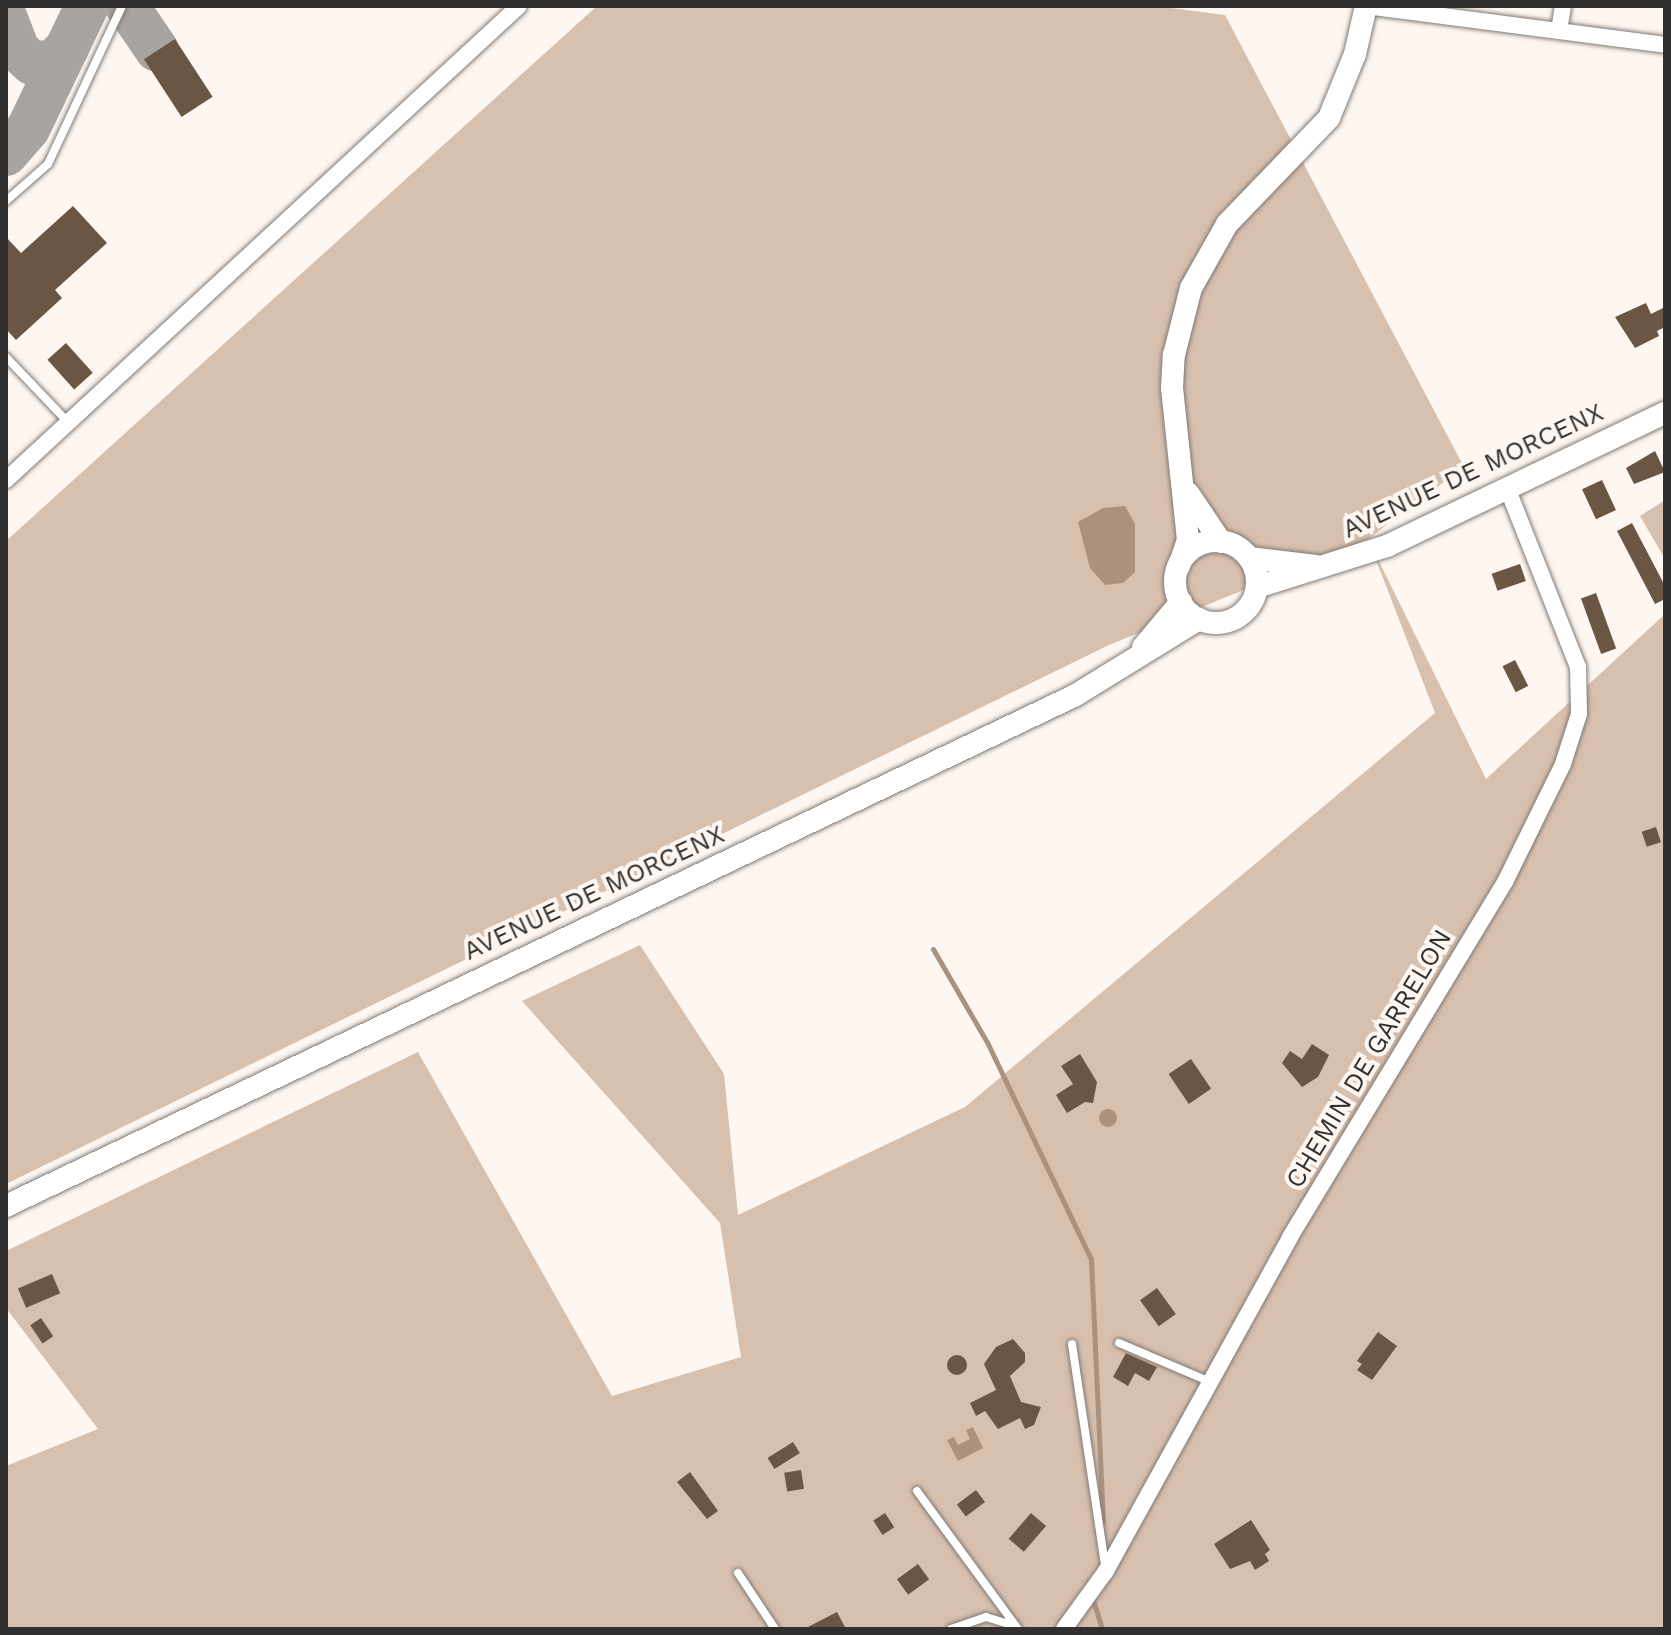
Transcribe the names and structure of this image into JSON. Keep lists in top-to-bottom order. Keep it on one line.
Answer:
{"streets":{"main road":["AVENUE DE MORCENX"],"street":["CHEMIN DE GARRELON"]},"crossings":[["AVENUE DE MORCENX","CHEMIN DE GARRELON"]]}
